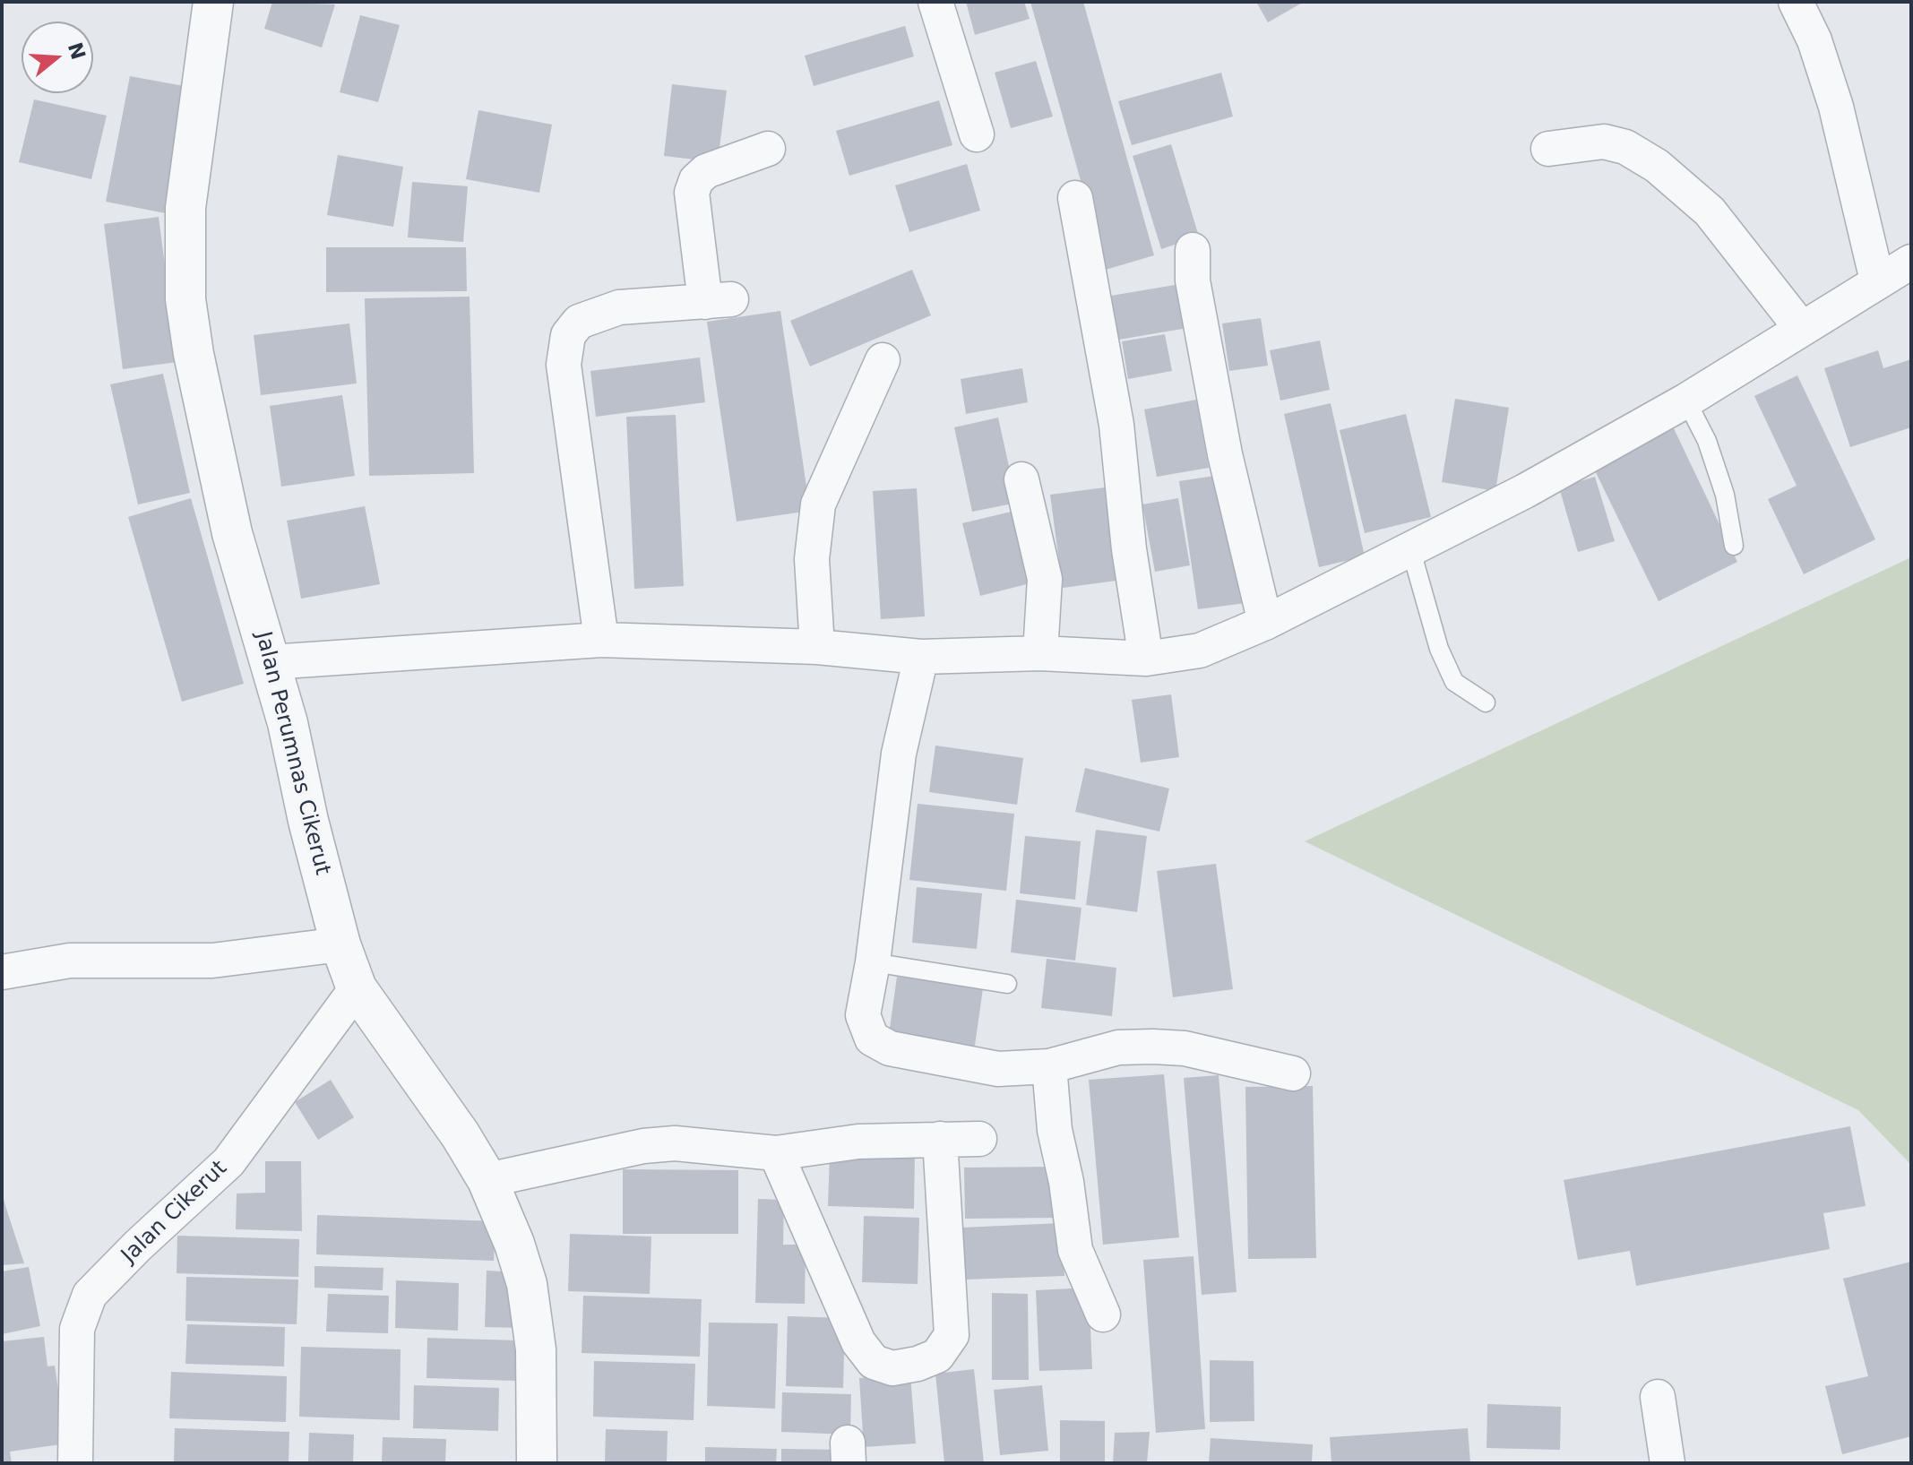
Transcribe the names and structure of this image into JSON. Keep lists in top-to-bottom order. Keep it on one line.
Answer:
{"streets":{"street":["Jalan Perumnas Cikerut","Jalan Cikerut"]},"crossings":[["Jalan Perumnas Cikerut","Jalan Cikerut"]],"north":"right"}
